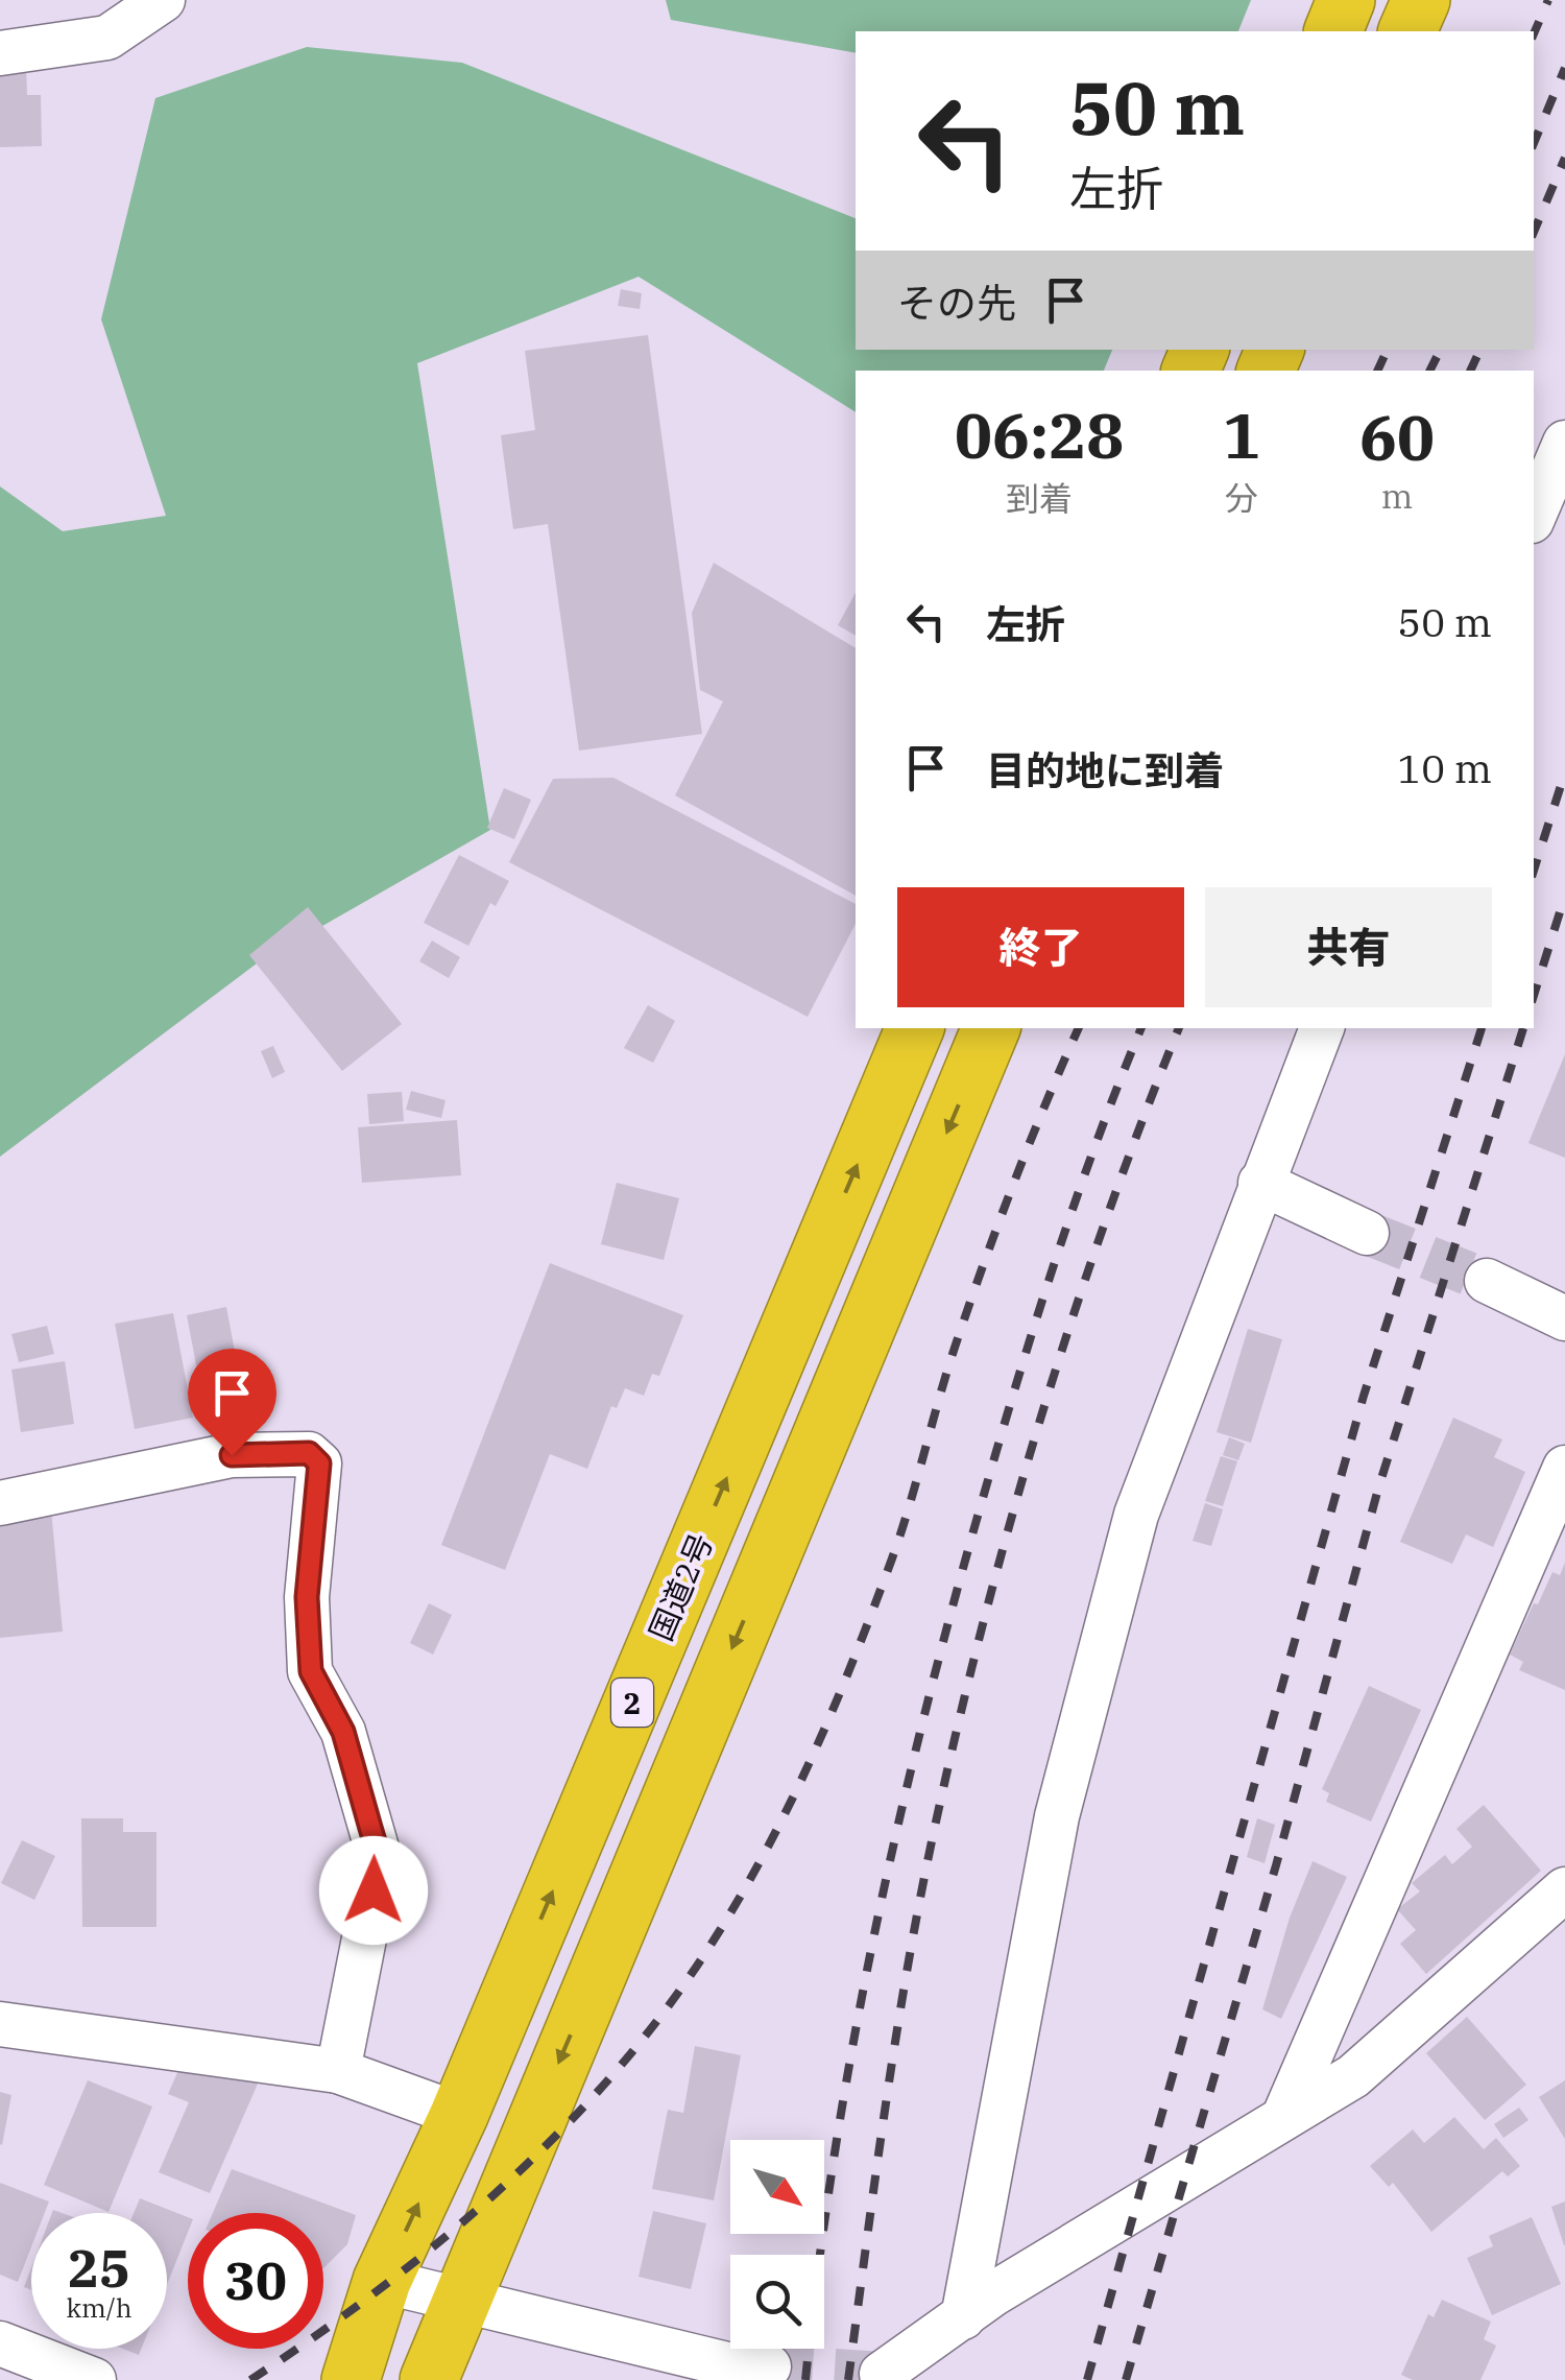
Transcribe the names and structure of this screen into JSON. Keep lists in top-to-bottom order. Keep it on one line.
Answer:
{"streets":{"highway":["国道2号","2"]},"north":"bottom right","page":{"turn":["50 m","左折"],"then":"その先","eta":["06:28","到着","1","分","60","m"],"list":[{"name":"左折","value":"50 m"},{"name":"目的地に到着","value":"10 m"}],"buttons":["終了","共有"],"speed":"25 km/h","limit":"30"}}
